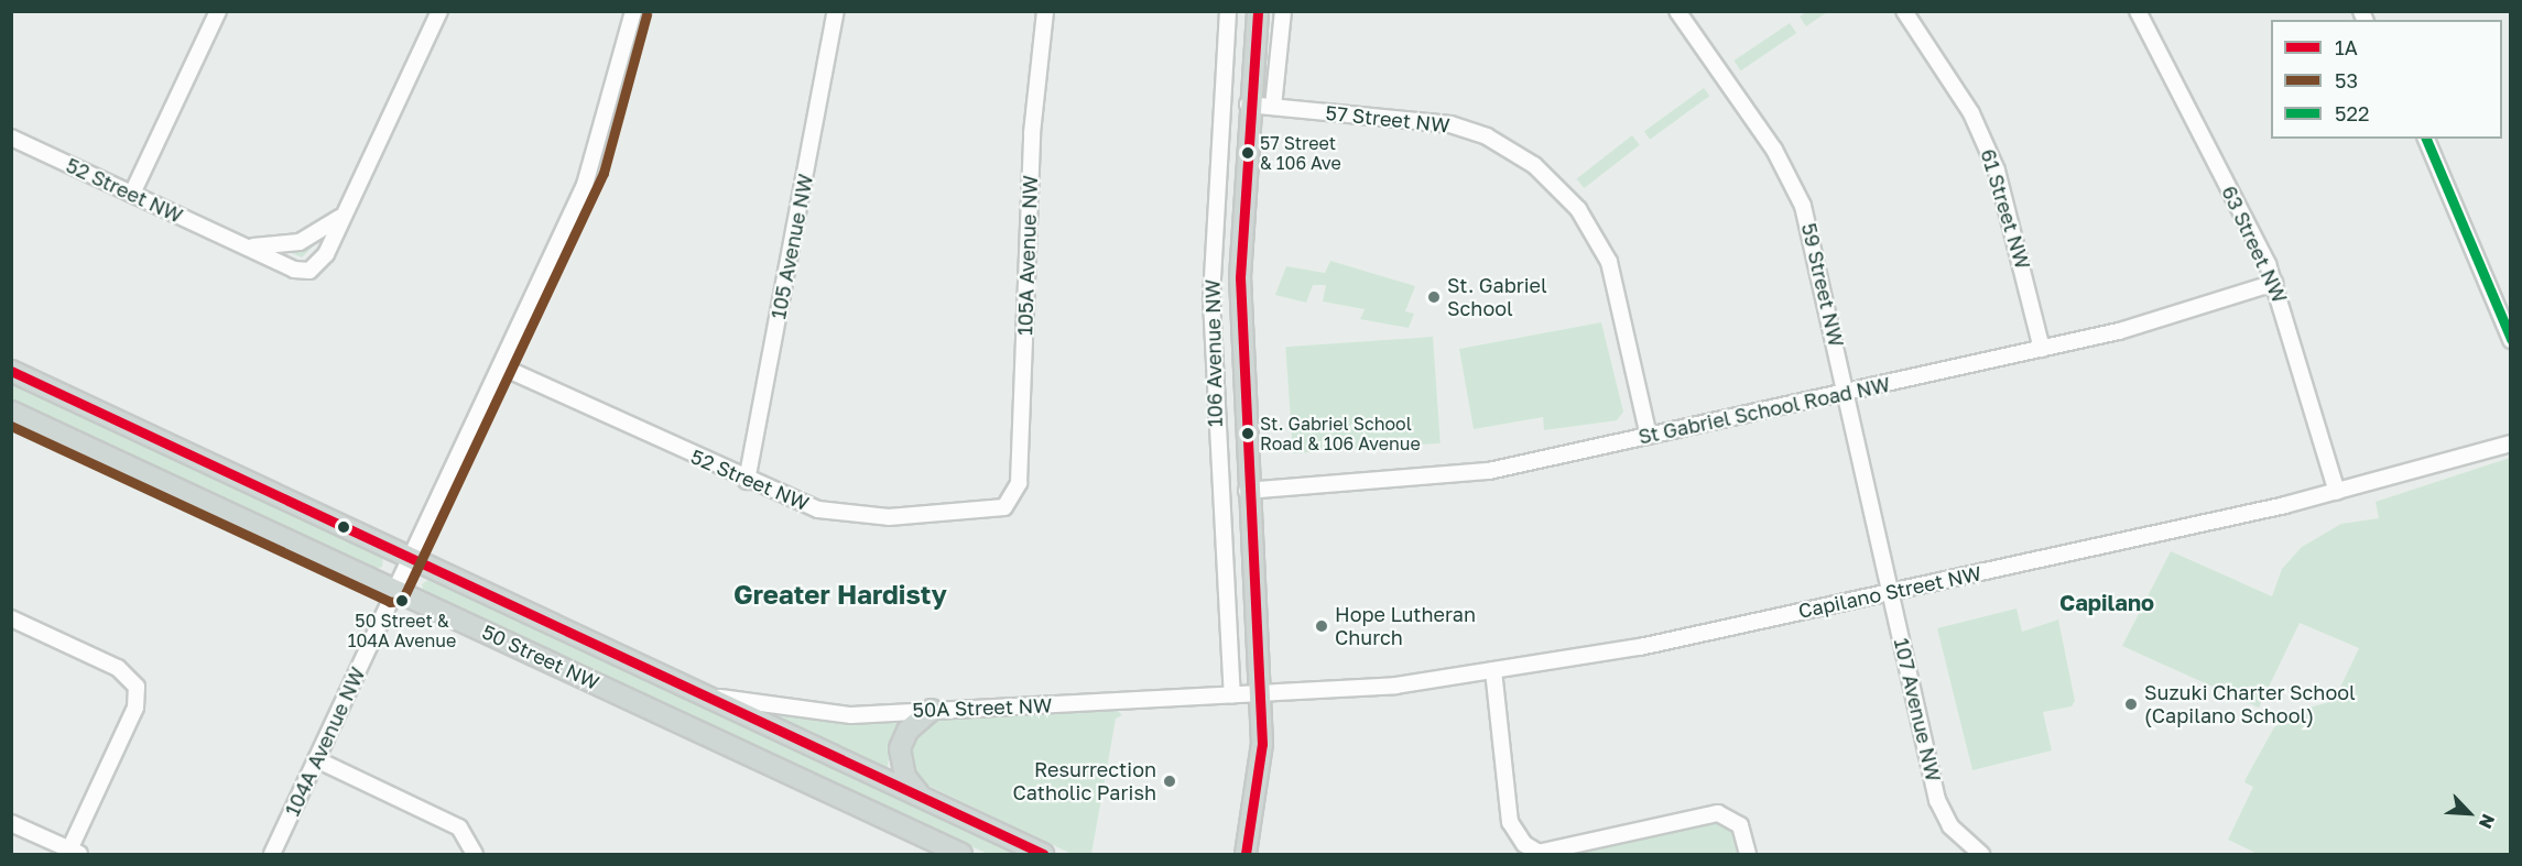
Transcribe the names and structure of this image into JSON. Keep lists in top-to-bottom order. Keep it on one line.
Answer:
{"streets":{"main road":["106 Avenue NW","50 Street NW"],"street":["57 Street NW","52 Street NW","61 Street NW","63 Street NW","105 Avenue NW","105A Avenue NW","59 Street NW","St Gabriel School Road NW","Capilano Street NW","50A Street NW","107 Avenue NW","104A Avenue NW"]},"crossings":[["57 Street NW","106 Avenue NW"],["57 Street NW","St Gabriel School Road NW"],["52 Street NW","105 Avenue NW"],["52 Street NW","105A Avenue NW"],["52 Street NW","104A Avenue NW"],["61 Street NW","St Gabriel School Road NW"],["63 Street NW","St Gabriel School Road NW"],["63 Street NW","Capilano Street NW"],["59 Street NW","St Gabriel School Road NW"],["59 Street NW","Capilano Street NW"],["59 Street NW","107 Avenue NW"],["106 Avenue NW","St Gabriel School Road NW"],["106 Avenue NW","Capilano Street NW"],["106 Avenue NW","50A Street NW"],["Capilano Street NW","50A Street NW"],["Capilano Street NW","107 Avenue NW"],["50 Street NW","50A Street NW"],["50 Street NW","104A Avenue NW"]],"districts":["Greater Hardisty","Capilano"],"places":["57 Street & 106 Ave","St. Gabriel School","St. Gabriel School Road & 106 Avenue","50 Street & 104A Avenue","Hope Lutheran Church","Suzuki Charter School (Capilano School)","Resurrection Catholic Parish"],"lines":["transit line 1A","transit line 53","transit line 522"],"legend":["1A","53","522"],"north":"bottom right"}
